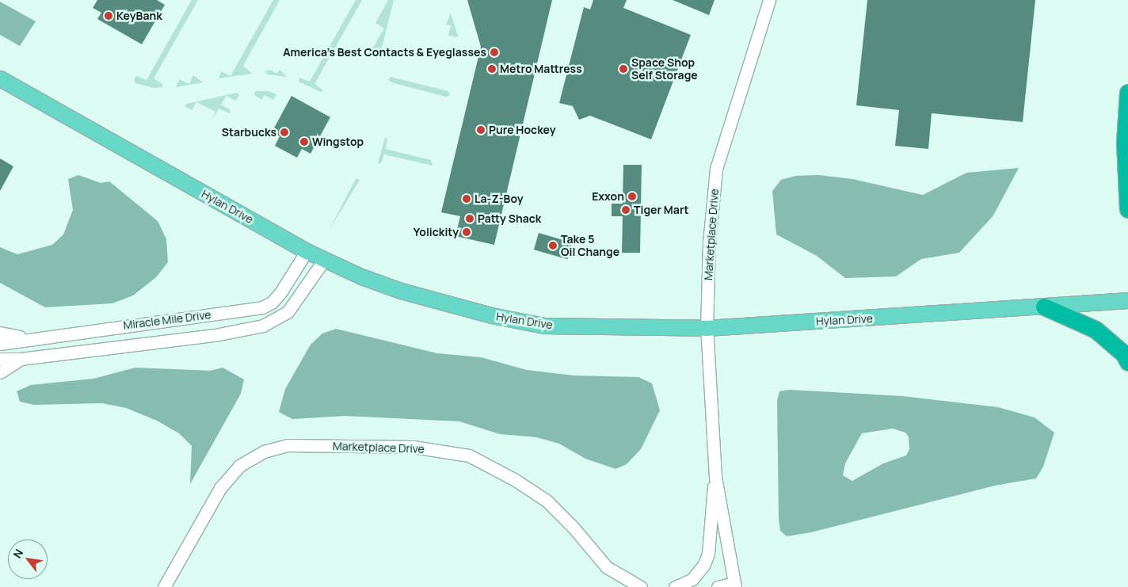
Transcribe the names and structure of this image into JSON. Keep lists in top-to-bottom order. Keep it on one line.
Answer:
{"streets":{"main road":["Hylan Drive"],"street":["Marketplace Drive","Miracle Mile Drive"]},"crossings":[["Hylan Drive","Marketplace Drive"],["Hylan Drive","Miracle Mile Drive"]],"places":["KeyBank","America's Best Contacts & Eyeglasses","Metro Mattress","Space Shop Self Storage","Pure Hockey","Starbucks","Wingstop","Exxon","La-Z-Boy","Tiger Mart","Patty Shack","Yolickity","Take 5 Oil Change"],"north":"top left"}
